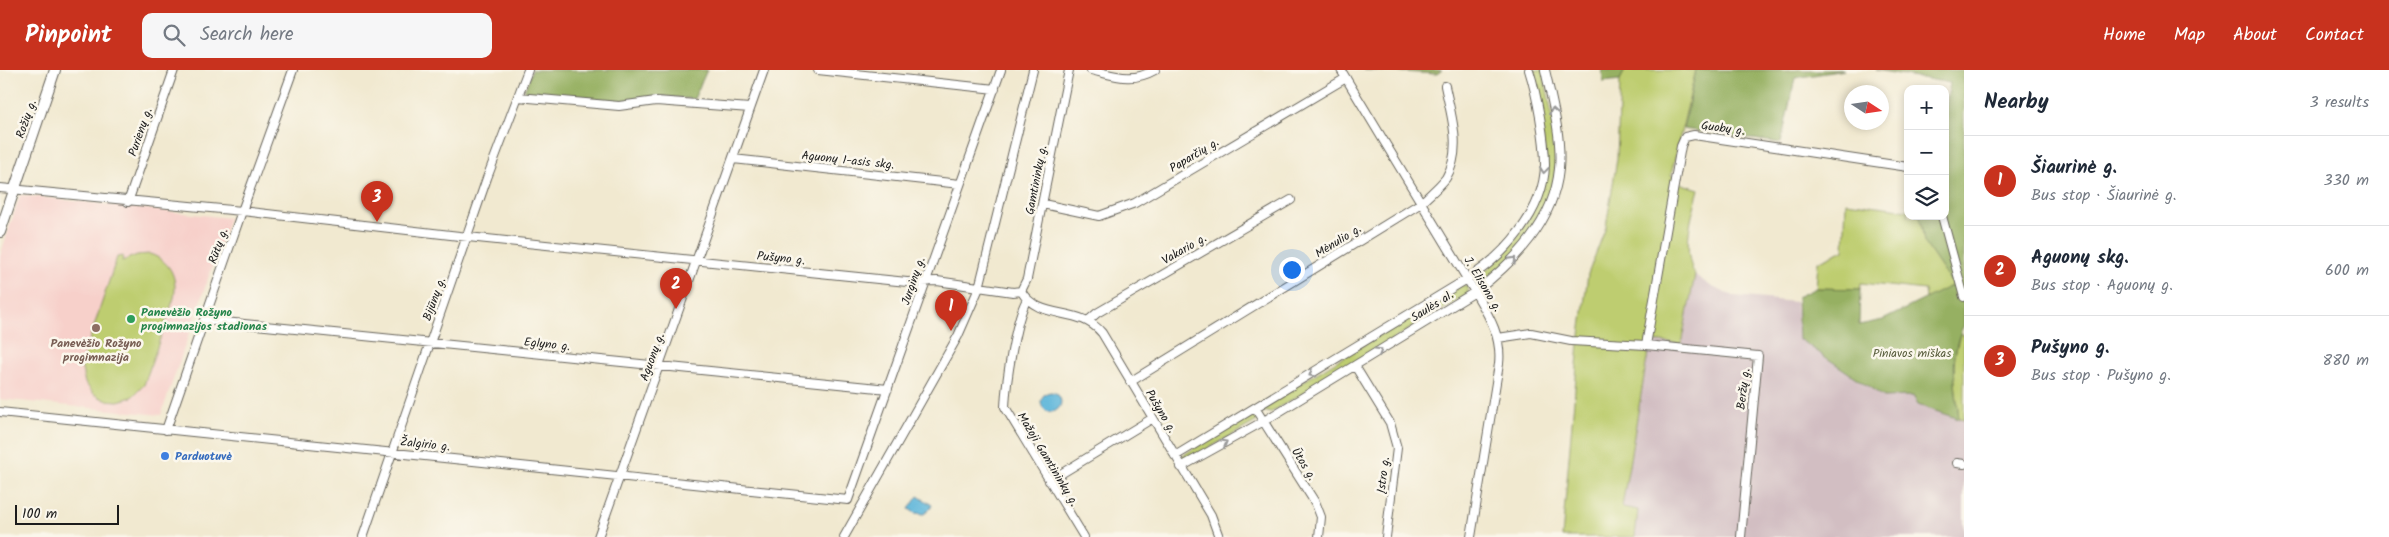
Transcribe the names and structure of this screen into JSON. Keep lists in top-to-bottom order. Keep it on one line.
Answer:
{"streets":{"street":["Rožių g.","Guobų g.","Purienų g.","Paparčių g.","Aguonų 1-asis skg.","Gamtininkų g.","Mėnulio g.","Rūtų g.","Vakario g.","Pušyno g.","Jurginų g.","J. Elisono g.","Bijūnų g.","Saulės al.","Eglyno g.","Aguonų g.","Beržų g.","Žalgirio g.","Mažoji Gamtininkų g.","Ūtos g.","Įstro g."]},"crossings":[["Rožių g.","Pušyno g."],["Guobų g.","Beržų g."],["Purienų g.","Pušyno g."],["Paparčių g.","Gamtininkų g."],["Paparčių g.","J. Elisono g."],["Aguonų 1-asis skg.","Jurginų g."],["Aguonų 1-asis skg.","Aguonų g."],["Gamtininkų g.","Pušyno g."],["Mėnulio g.","Pušyno g."],["Mėnulio g.","J. Elisono g."],["Rūtų g.","Pušyno g."],["Rūtų g.","Eglyno g."],["Rūtų g.","Žalgirio g."],["Vakario g.","Pušyno g."],["Pušyno g.","Jurginų g."],["Pušyno g.","Bijūnų g."],["Pušyno g.","Saulės al."],["Pušyno g.","Aguonų g."],["Jurginų g.","Eglyno g."],["Jurginų g.","Žalgirio g."],["J. Elisono g.","Saulės al."],["Bijūnų g.","Eglyno g."],["Bijūnų g.","Žalgirio g."],["Saulės al.","Ūtos g."],["Saulės al.","Įstro g."],["Eglyno g.","Aguonų g."],["Aguonų g.","Žalgirio g."]],"parks":["Piniavos miškas"],"places":["Panevėžio Rožyno progimnazijos stadionas","Panevėžio Rožyno progimnazija","Parduotuvė"],"scale_bar":"100 m","north":"right","page":{"header":"Pinpoint","search":"Search here","nav":["Home","Map","About","Contact"],"heading":["Nearby","3 results"],"map_buttons":["+","−"],"list":[{"mark":"1","name":"Šiaurinė g.","note":"Bus stop · Šiaurinė g.","value":"330 m"},{"mark":"2","name":"Aguonų skg.","note":"Bus stop · Aguonų g.","value":"600 m"},{"mark":"3","name":"Pušyno g.","note":"Bus stop · Pušyno g.","value":"880 m"}],"pins":["3","2","1"],"scale":"100 m"}}
